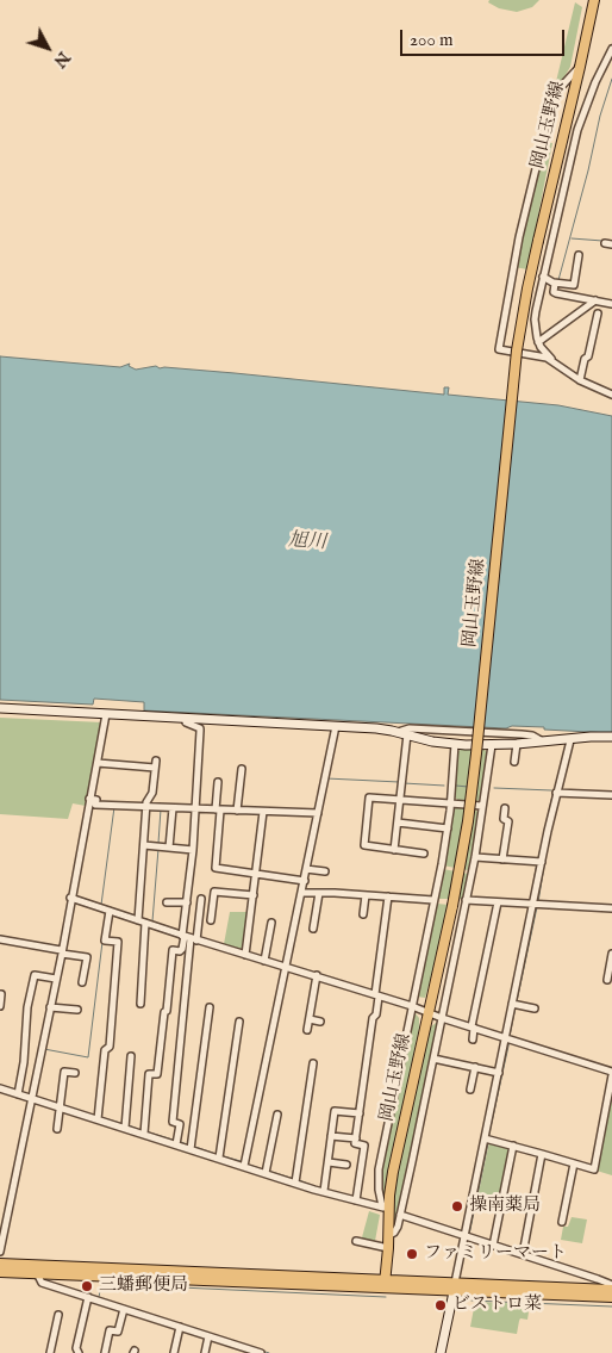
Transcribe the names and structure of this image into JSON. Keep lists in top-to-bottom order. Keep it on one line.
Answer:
{"streets":{"main road":["岡山玉野線"]},"water":["旭川"],"places":["操南薬局","ファミリーマート","三蟠郵便局","ビストロ菜"],"scale_bar":"200 m","north":"bottom right"}
